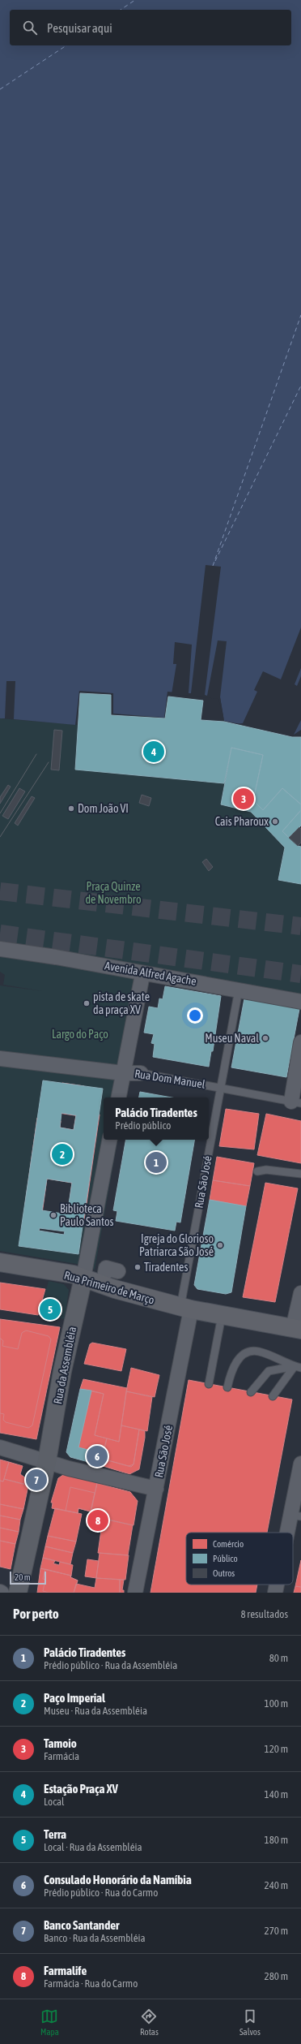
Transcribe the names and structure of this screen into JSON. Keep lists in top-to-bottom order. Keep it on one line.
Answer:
{"streets":{"main road":["Rua Primeiro de Março"],"street":["Avenida Alfred Agache","Rua Dom Manuel","Rua São José","Rua da Assembléia"]},"crossings":[["Rua Dom Manuel","Rua São José"],["Rua São José","Rua Primeiro de Março"],["Rua Primeiro de Março","Rua da Assembléia"]],"parks":["Praça Quinze de Novembro","Largo do Paço"],"places":["Dom João VI","Cais Pharoux","pista de skate da praça XV","Museu Naval","Biblioteca Paulo Santos","Igreja do Glorioso Patriarca São José","Tiradentes"],"legend":["Comércio","Público","Outros"],"scale_bar":"20 m","page":{"search":"Pesquisar aqui","pins":["4","3","2","1","5","6","7","8"],"popup":["Palácio Tiradentes","Prédio público"],"scale":"20 m","heading":["Por perto","8 resultados"],"list":[{"mark":"1","name":"Palácio Tiradentes","note":"Prédio público · Rua da Assembléia","value":"80 m"},{"mark":"2","name":"Paço Imperial","note":"Museu · Rua da Assembléia","value":"100 m"},{"mark":"3","name":"Tamoio","note":"Farmácia","value":"120 m"},{"mark":"4","name":"Estação Praça XV","note":"Local","value":"140 m"},{"mark":"5","name":"Terra","note":"Local · Rua da Assembléia","value":"180 m"},{"mark":"6","name":"Consulado Honorário da Namíbia","note":"Prédio público · Rua do Carmo","value":"240 m"},{"mark":"7","name":"Banco Santander","note":"Banco · Rua da Assembléia","value":"270 m"},{"mark":"8","name":"Farmalife","note":"Farmácia · Rua do Carmo","value":"280 m"}],"nav":["Mapa","Rotas","Salvos"]}}
